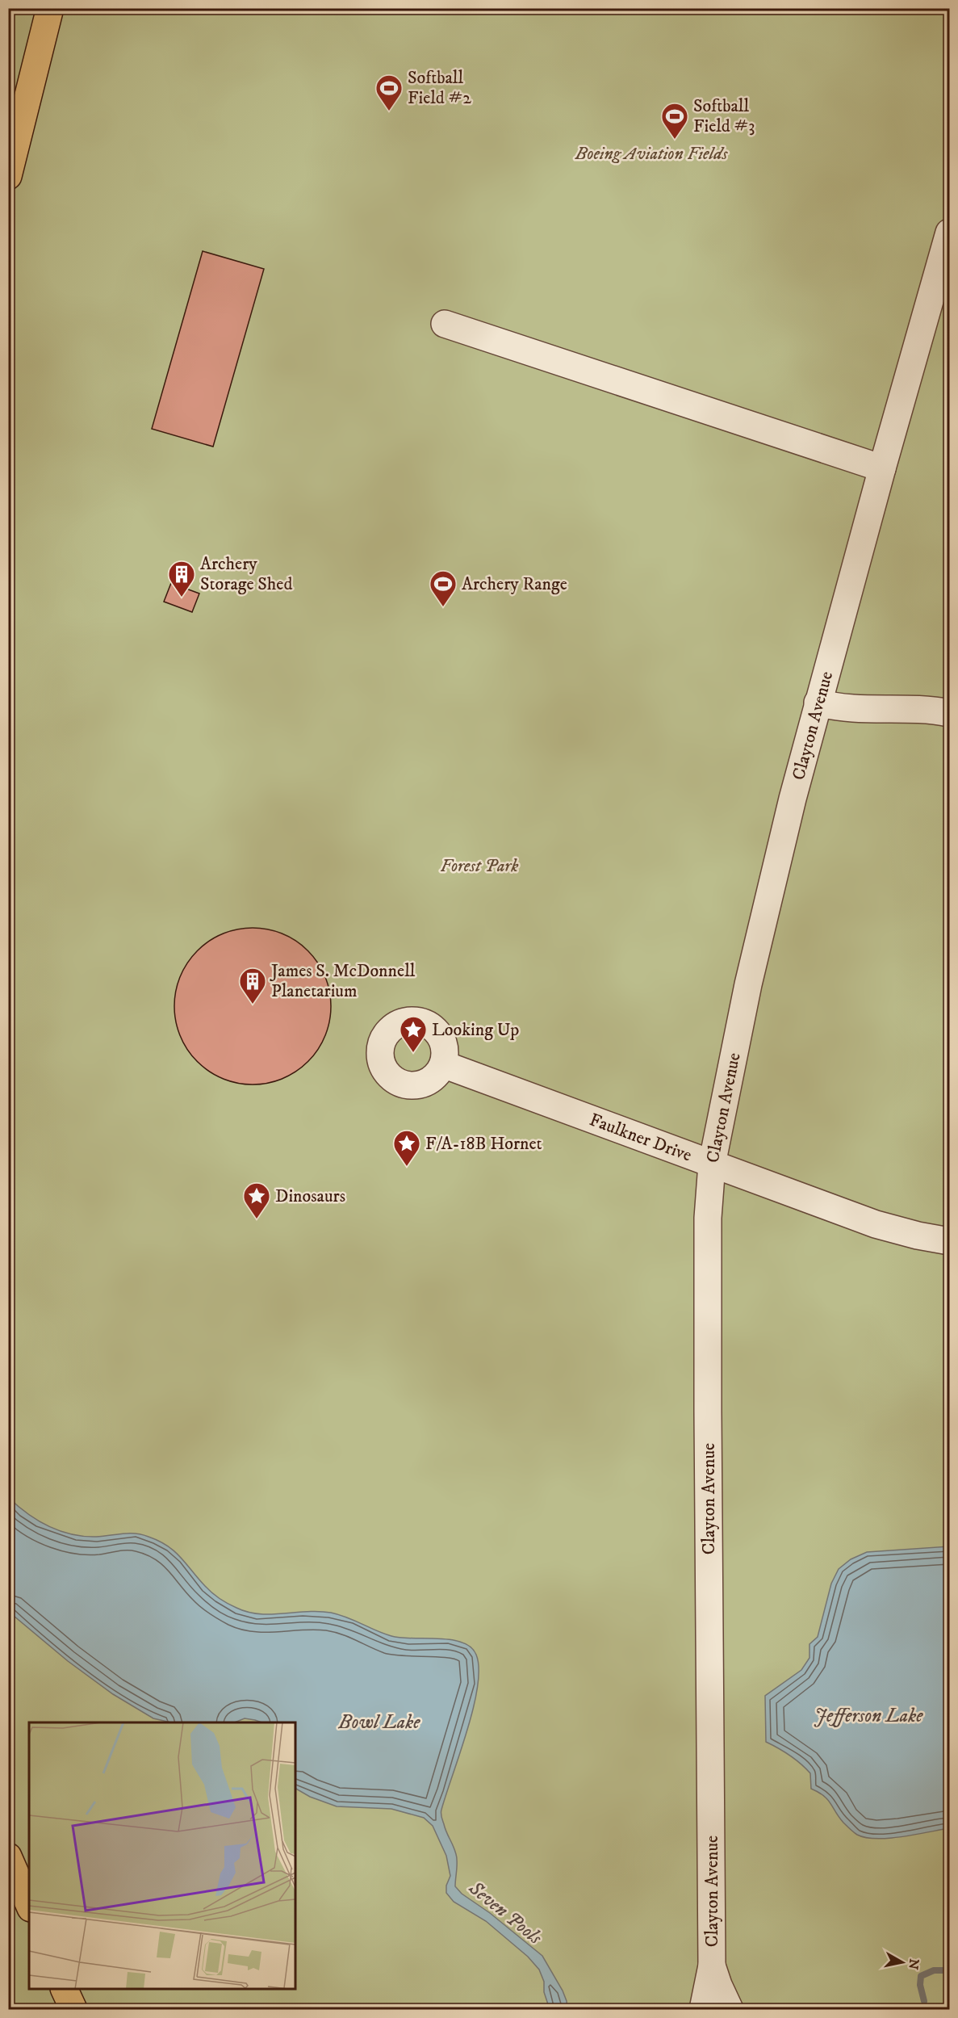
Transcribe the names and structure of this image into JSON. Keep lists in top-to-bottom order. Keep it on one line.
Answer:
{"streets":{"street":["Clayton Avenue","Faulkner Drive"]},"crossings":[["Clayton Avenue","Faulkner Drive"]],"water":["Jefferson Lake","Bowl Lake","Seven Pools"],"parks":["Boeing Aviation Fields","Forest Park"],"places":{"sports":["Softball Field #2","Softball Field #3","Archery Range"],"building":["Archery Storage Shed","James S. McDonnell Planetarium"],"place":["Looking Up","F/A-18B Hornet","Dinosaurs"]},"north":"right"}
